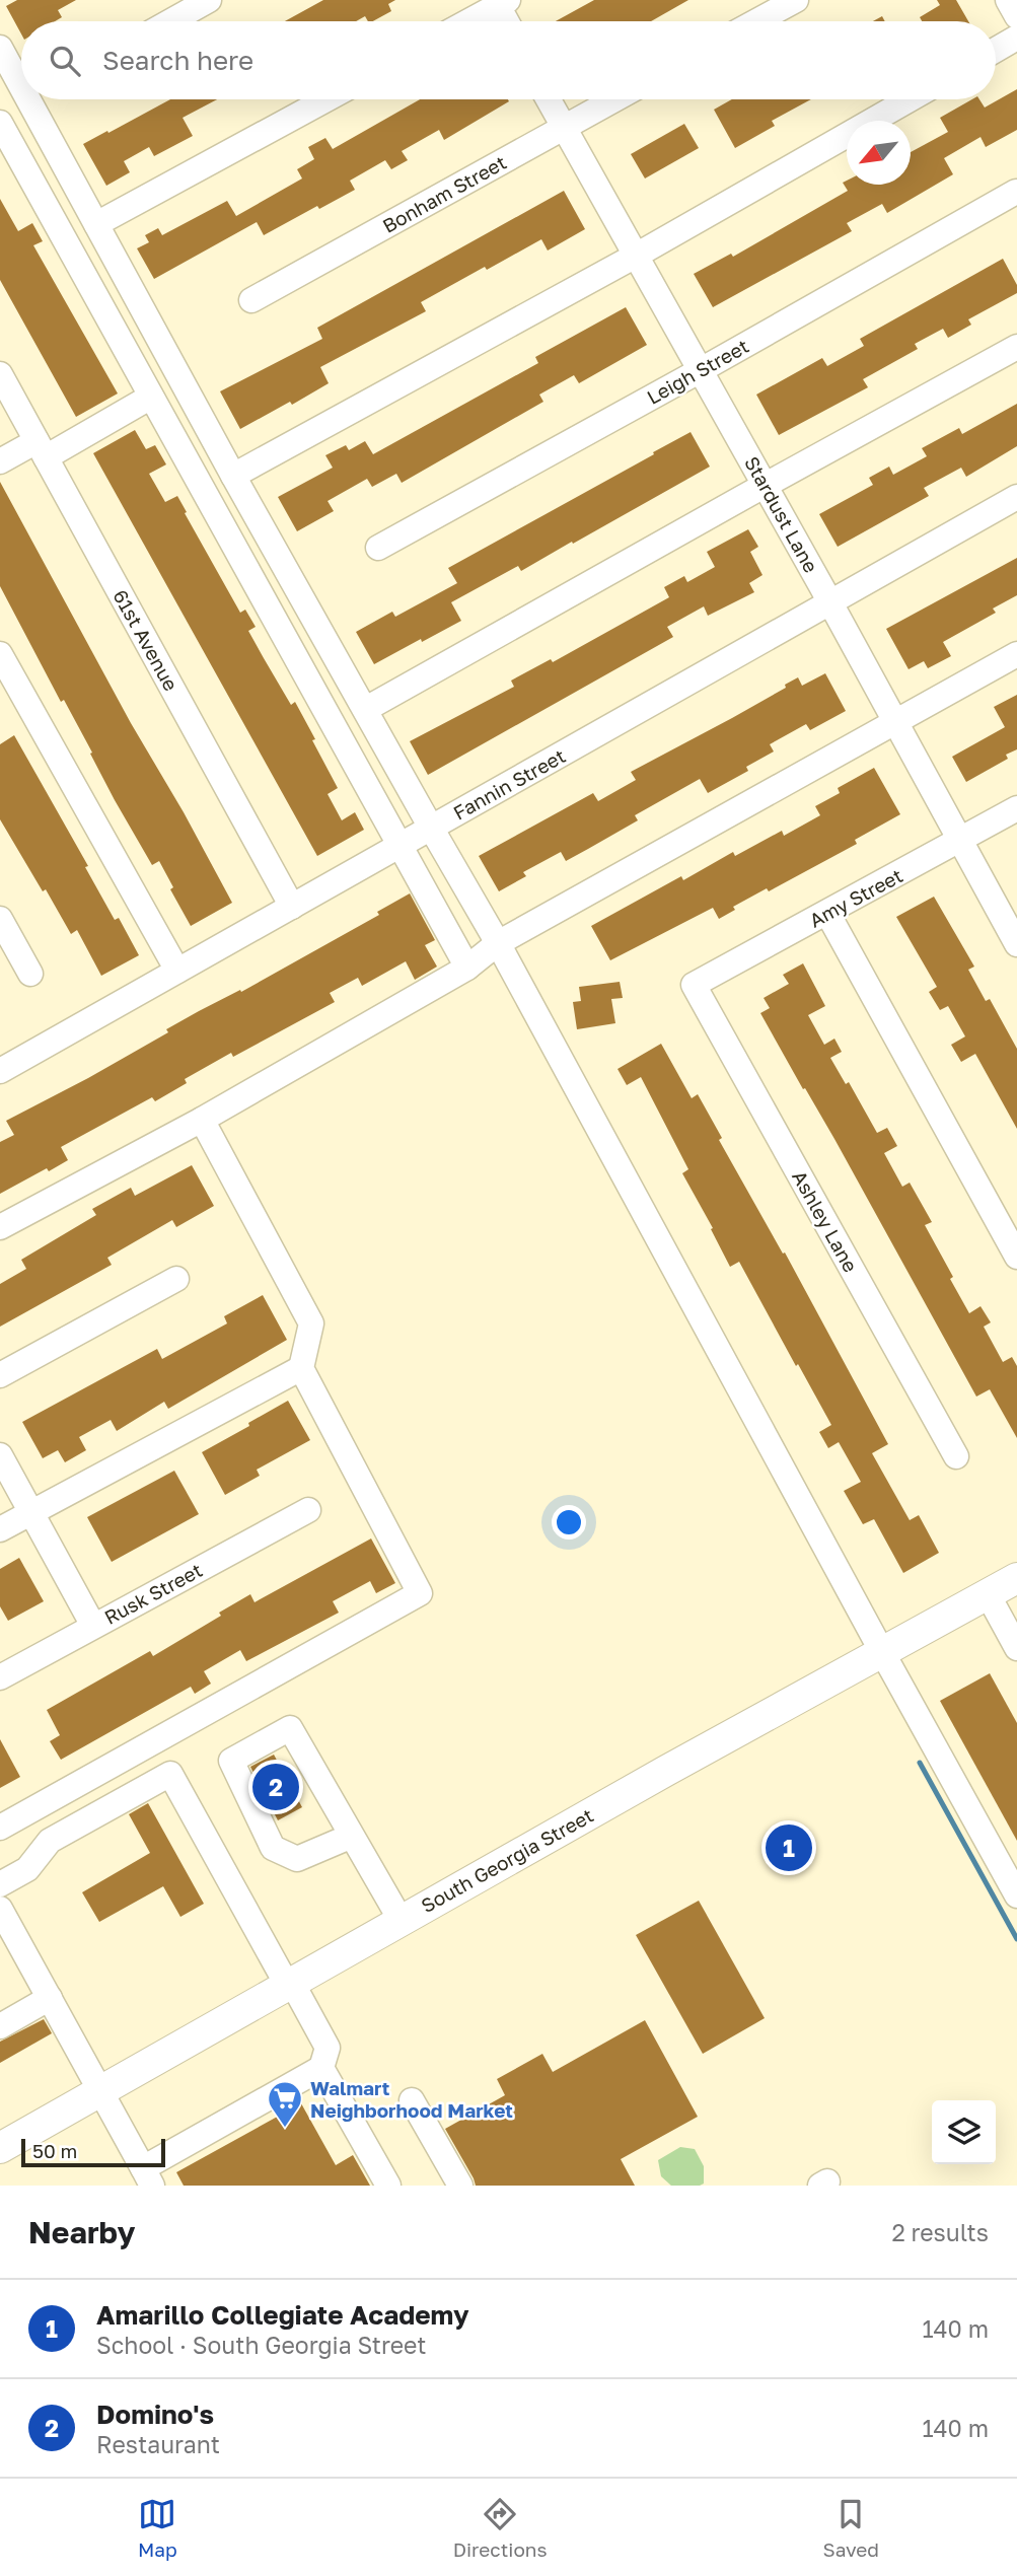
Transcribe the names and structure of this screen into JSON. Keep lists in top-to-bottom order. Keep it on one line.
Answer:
{"streets":{"main road":["South Georgia Street"],"street":["Bonham Street","Leigh Street","Stardust Lane","61st Avenue","Fannin Street","Amy Street","Ashley Lane","Rusk Street"]},"crossings":[["Bonham Street","Stardust Lane"],["Leigh Street","Stardust Lane"],["Stardust Lane","Fannin Street"],["Stardust Lane","Amy Street"],["61st Avenue","Fannin Street"],["Amy Street","Ashley Lane"]],"places":{"supermarket":["Walmart Neighborhood Market"]},"scale_bar":"50 m","north":"bottom left","page":{"search":"Search here","pins":["2","1"],"scale":"50 m","heading":["Nearby","2 results"],"list":[{"mark":"1","name":"Amarillo Collegiate Academy","note":"School · South Georgia Street","value":"140 m"},{"mark":"2","name":"Domino's","note":"Restaurant","value":"140 m"}],"nav":["Map","Directions","Saved"]}}
